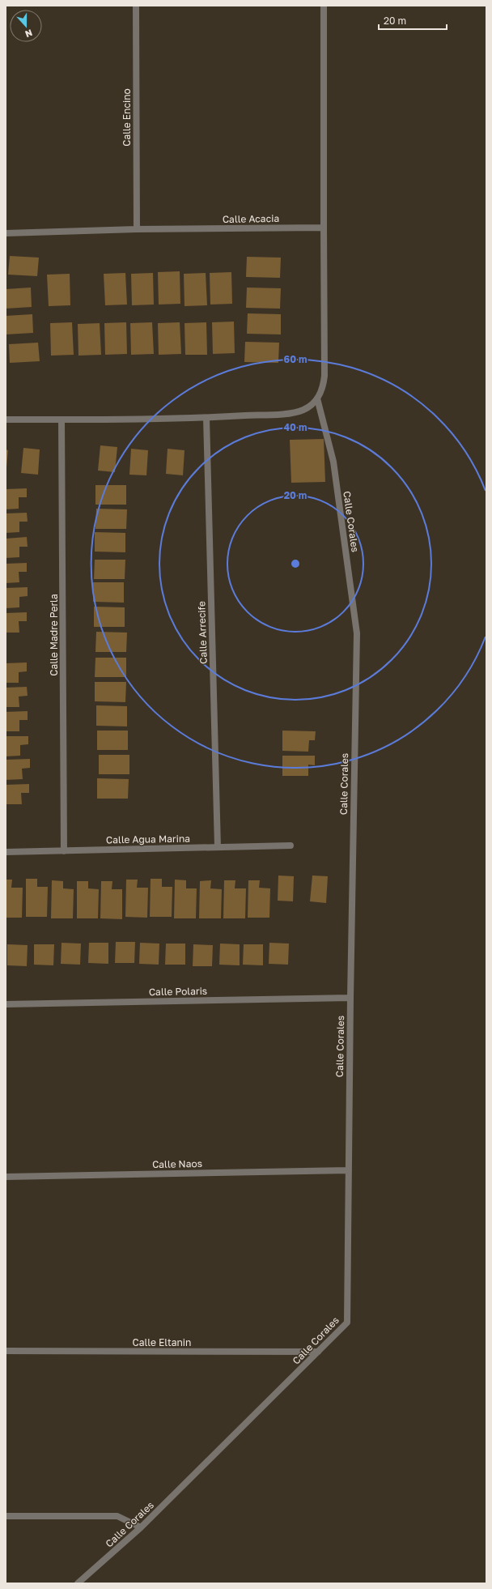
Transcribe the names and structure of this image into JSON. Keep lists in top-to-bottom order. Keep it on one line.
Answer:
{"streets":{"street":["Calle Encino","Calle Acacia","Calle Corales","Calle Arrecife","Calle Madre Perla","Calle Agua Marina","Calle Polaris","Calle Naos","Calle Eltanin"]},"crossings":[["Calle Encino","Calle Acacia"],["Calle Corales","Calle Polaris"],["Calle Corales","Calle Naos"],["Calle Corales","Calle Eltanin"],["Calle Arrecife","Calle Agua Marina"],["Calle Madre Perla","Calle Agua Marina"]],"scale_bar":"20 m","north":"bottom","rings":["60 m","40 m","20 m"]}
